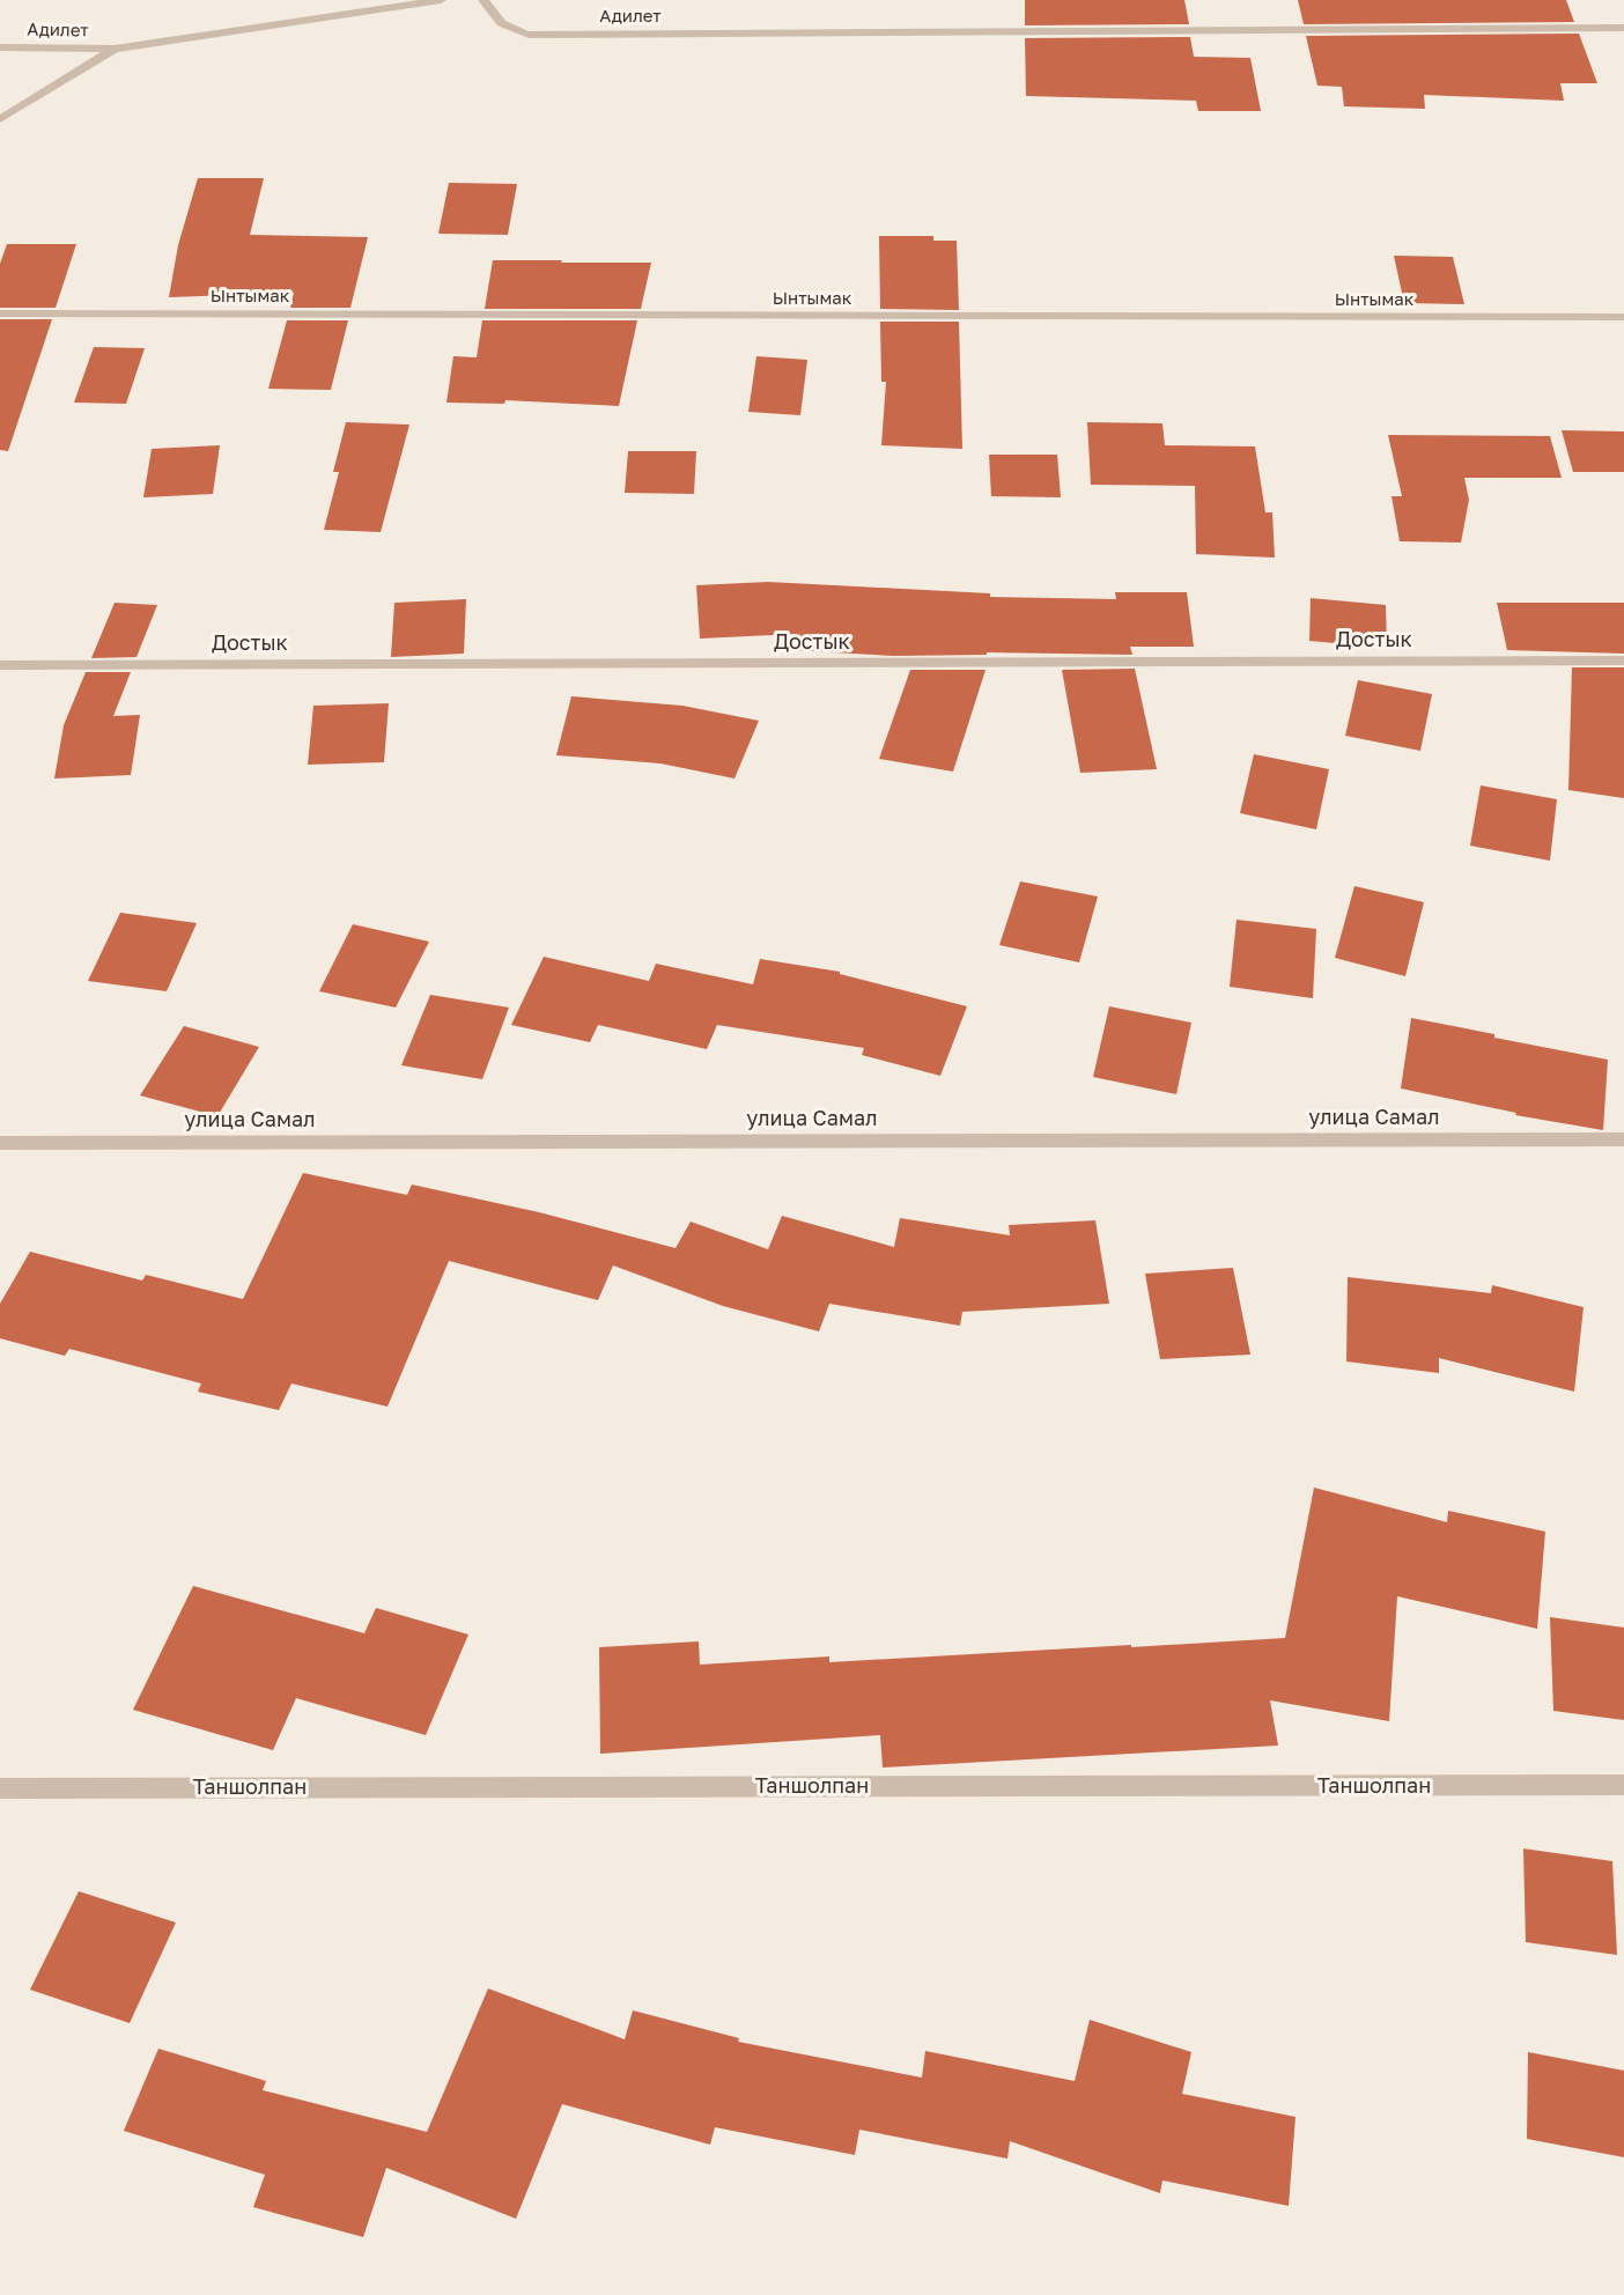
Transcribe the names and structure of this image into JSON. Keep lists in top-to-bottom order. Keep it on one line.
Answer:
{"streets":{"street":["Адилет","Ынтымак","Достык","улица Самал","Таншолпан"]}}
